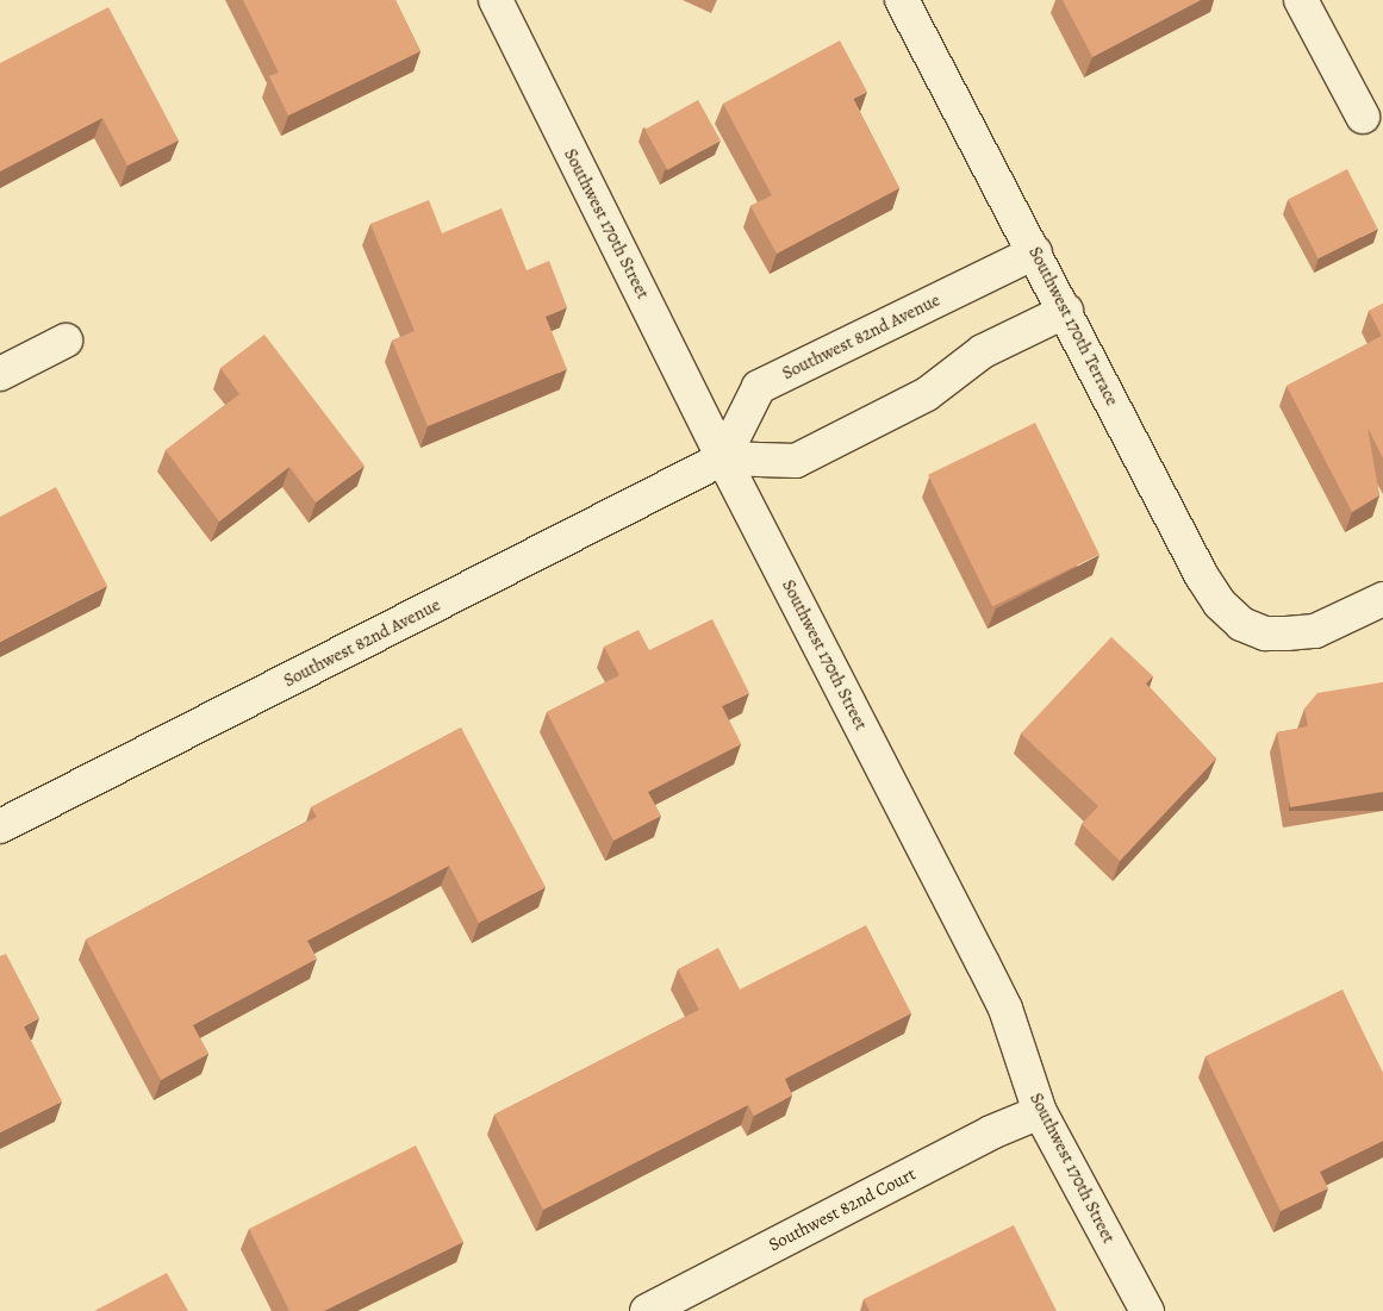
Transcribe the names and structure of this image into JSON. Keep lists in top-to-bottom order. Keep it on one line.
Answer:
{"streets":{"street":["Southwest 170th Street","Southwest 170th Terrace","Southwest 82nd Avenue","Southwest 82nd Court"]},"crossings":[["Southwest 170th Street","Southwest 82nd Avenue"],["Southwest 170th Street","Southwest 82nd Court"],["Southwest 170th Terrace","Southwest 82nd Avenue"]]}
